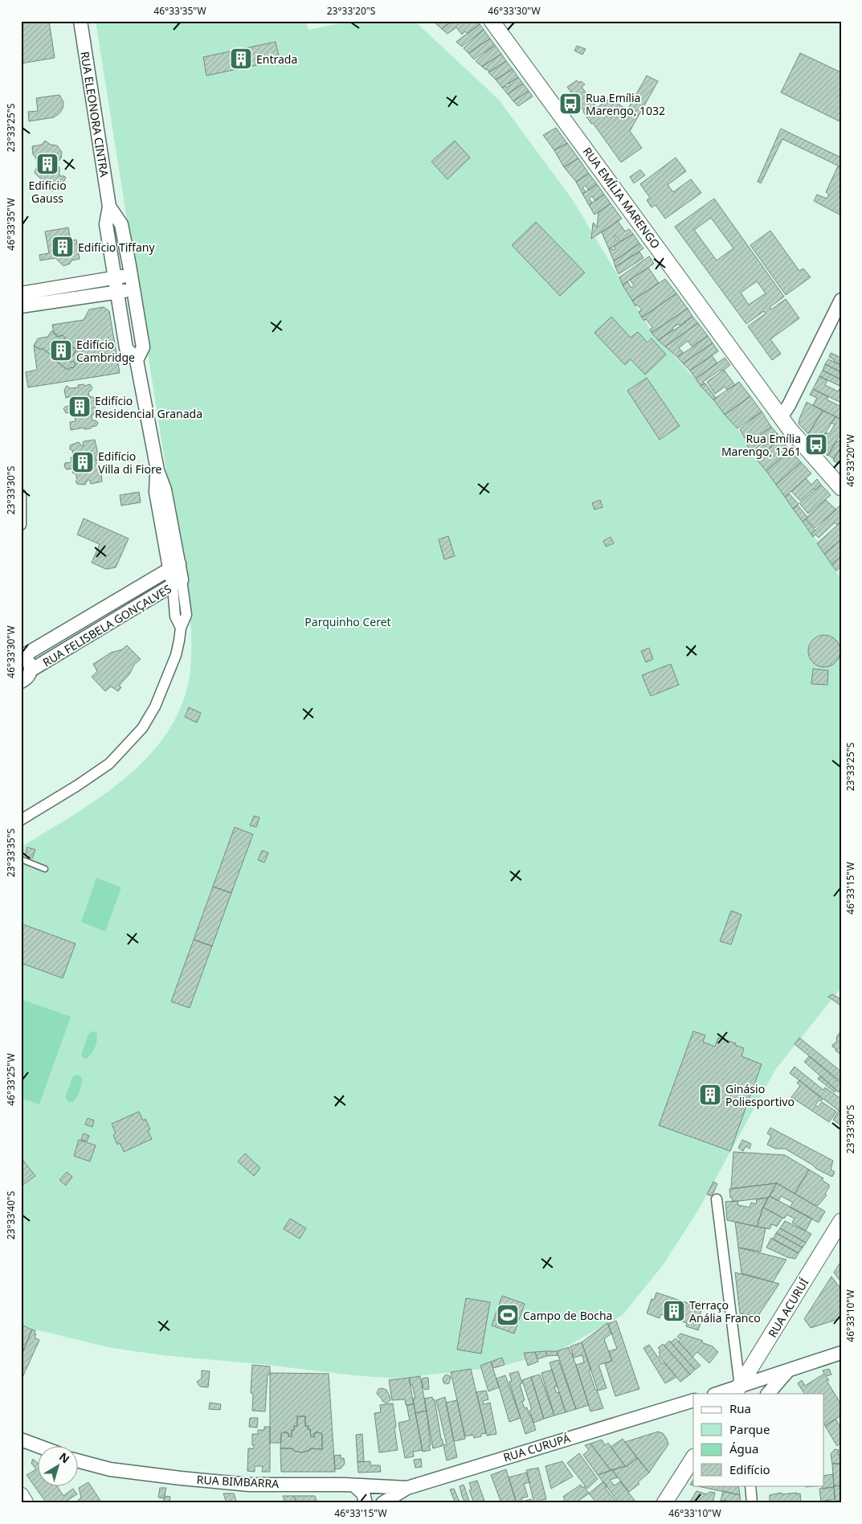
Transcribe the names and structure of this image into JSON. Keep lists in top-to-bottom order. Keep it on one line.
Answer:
{"streets":{"main road":["RUA EMÍLIA MARENGO","RUA ACURUÍ"],"street":["RUA ELEONORA CINTRA","RUA FELISBELA GONÇALVES","RUA CURUPÁ","RUA BIMBARRA"]},"crossings":[["RUA ELEONORA CINTRA","RUA FELISBELA GONÇALVES"],["RUA CURUPÁ","RUA BIMBARRA"]],"parks":["Parquinho Ceret"],"places":{"building":["Entrada","Edifício Gauss","Edifício Tiffany","Edifício Cambridge","Edifício Residencial Granada","Edifício Villa di Fiore","Ginásio Poliesportivo","Terraço Anália Franco"],"bus stop":["Rua Emília Marengo, 1032","Rua Emília Marengo, 1261"],"sports":["Campo de Bocha"]},"legend":["Rua","Parque","Água","Edifício"],"north":"top right","coordinates":["46°33'35\"W","23°33'20\"S","46°33'30\"W","23°33'25\"S","46°33'20\"W","23°33'30\"S","23°33'35\"S","46°33'15\"W","46°33'25\"W","23°33'40\"S","46°33'10\"W"]}
